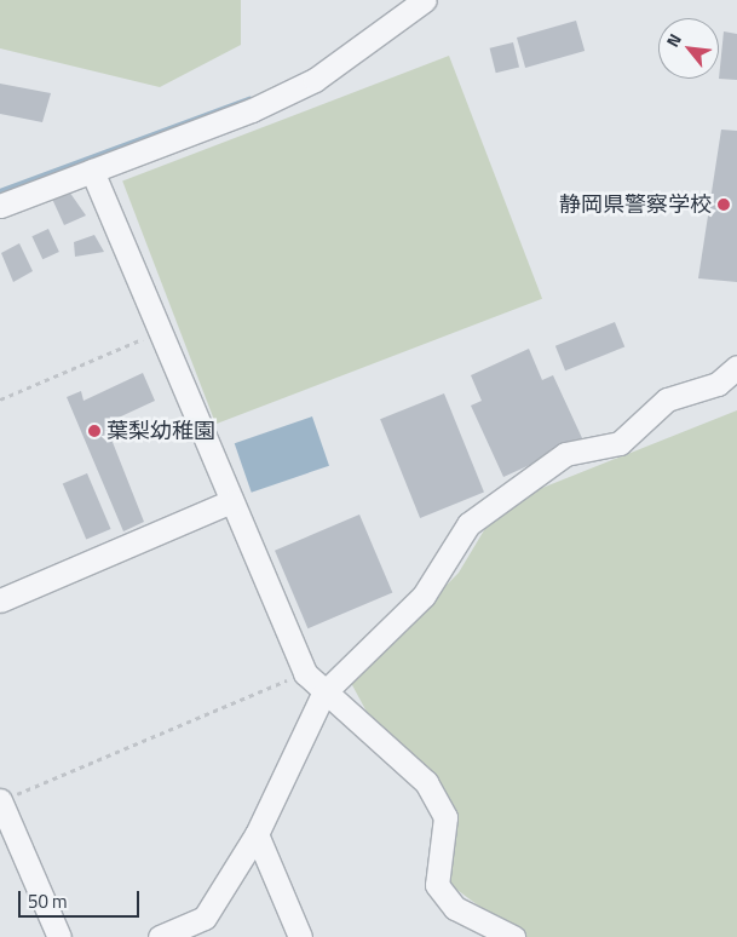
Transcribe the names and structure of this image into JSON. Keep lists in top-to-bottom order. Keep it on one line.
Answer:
{"places":["静岡県警察学校","葉梨幼稚園"],"scale_bar":"50 m","north":"top left"}
